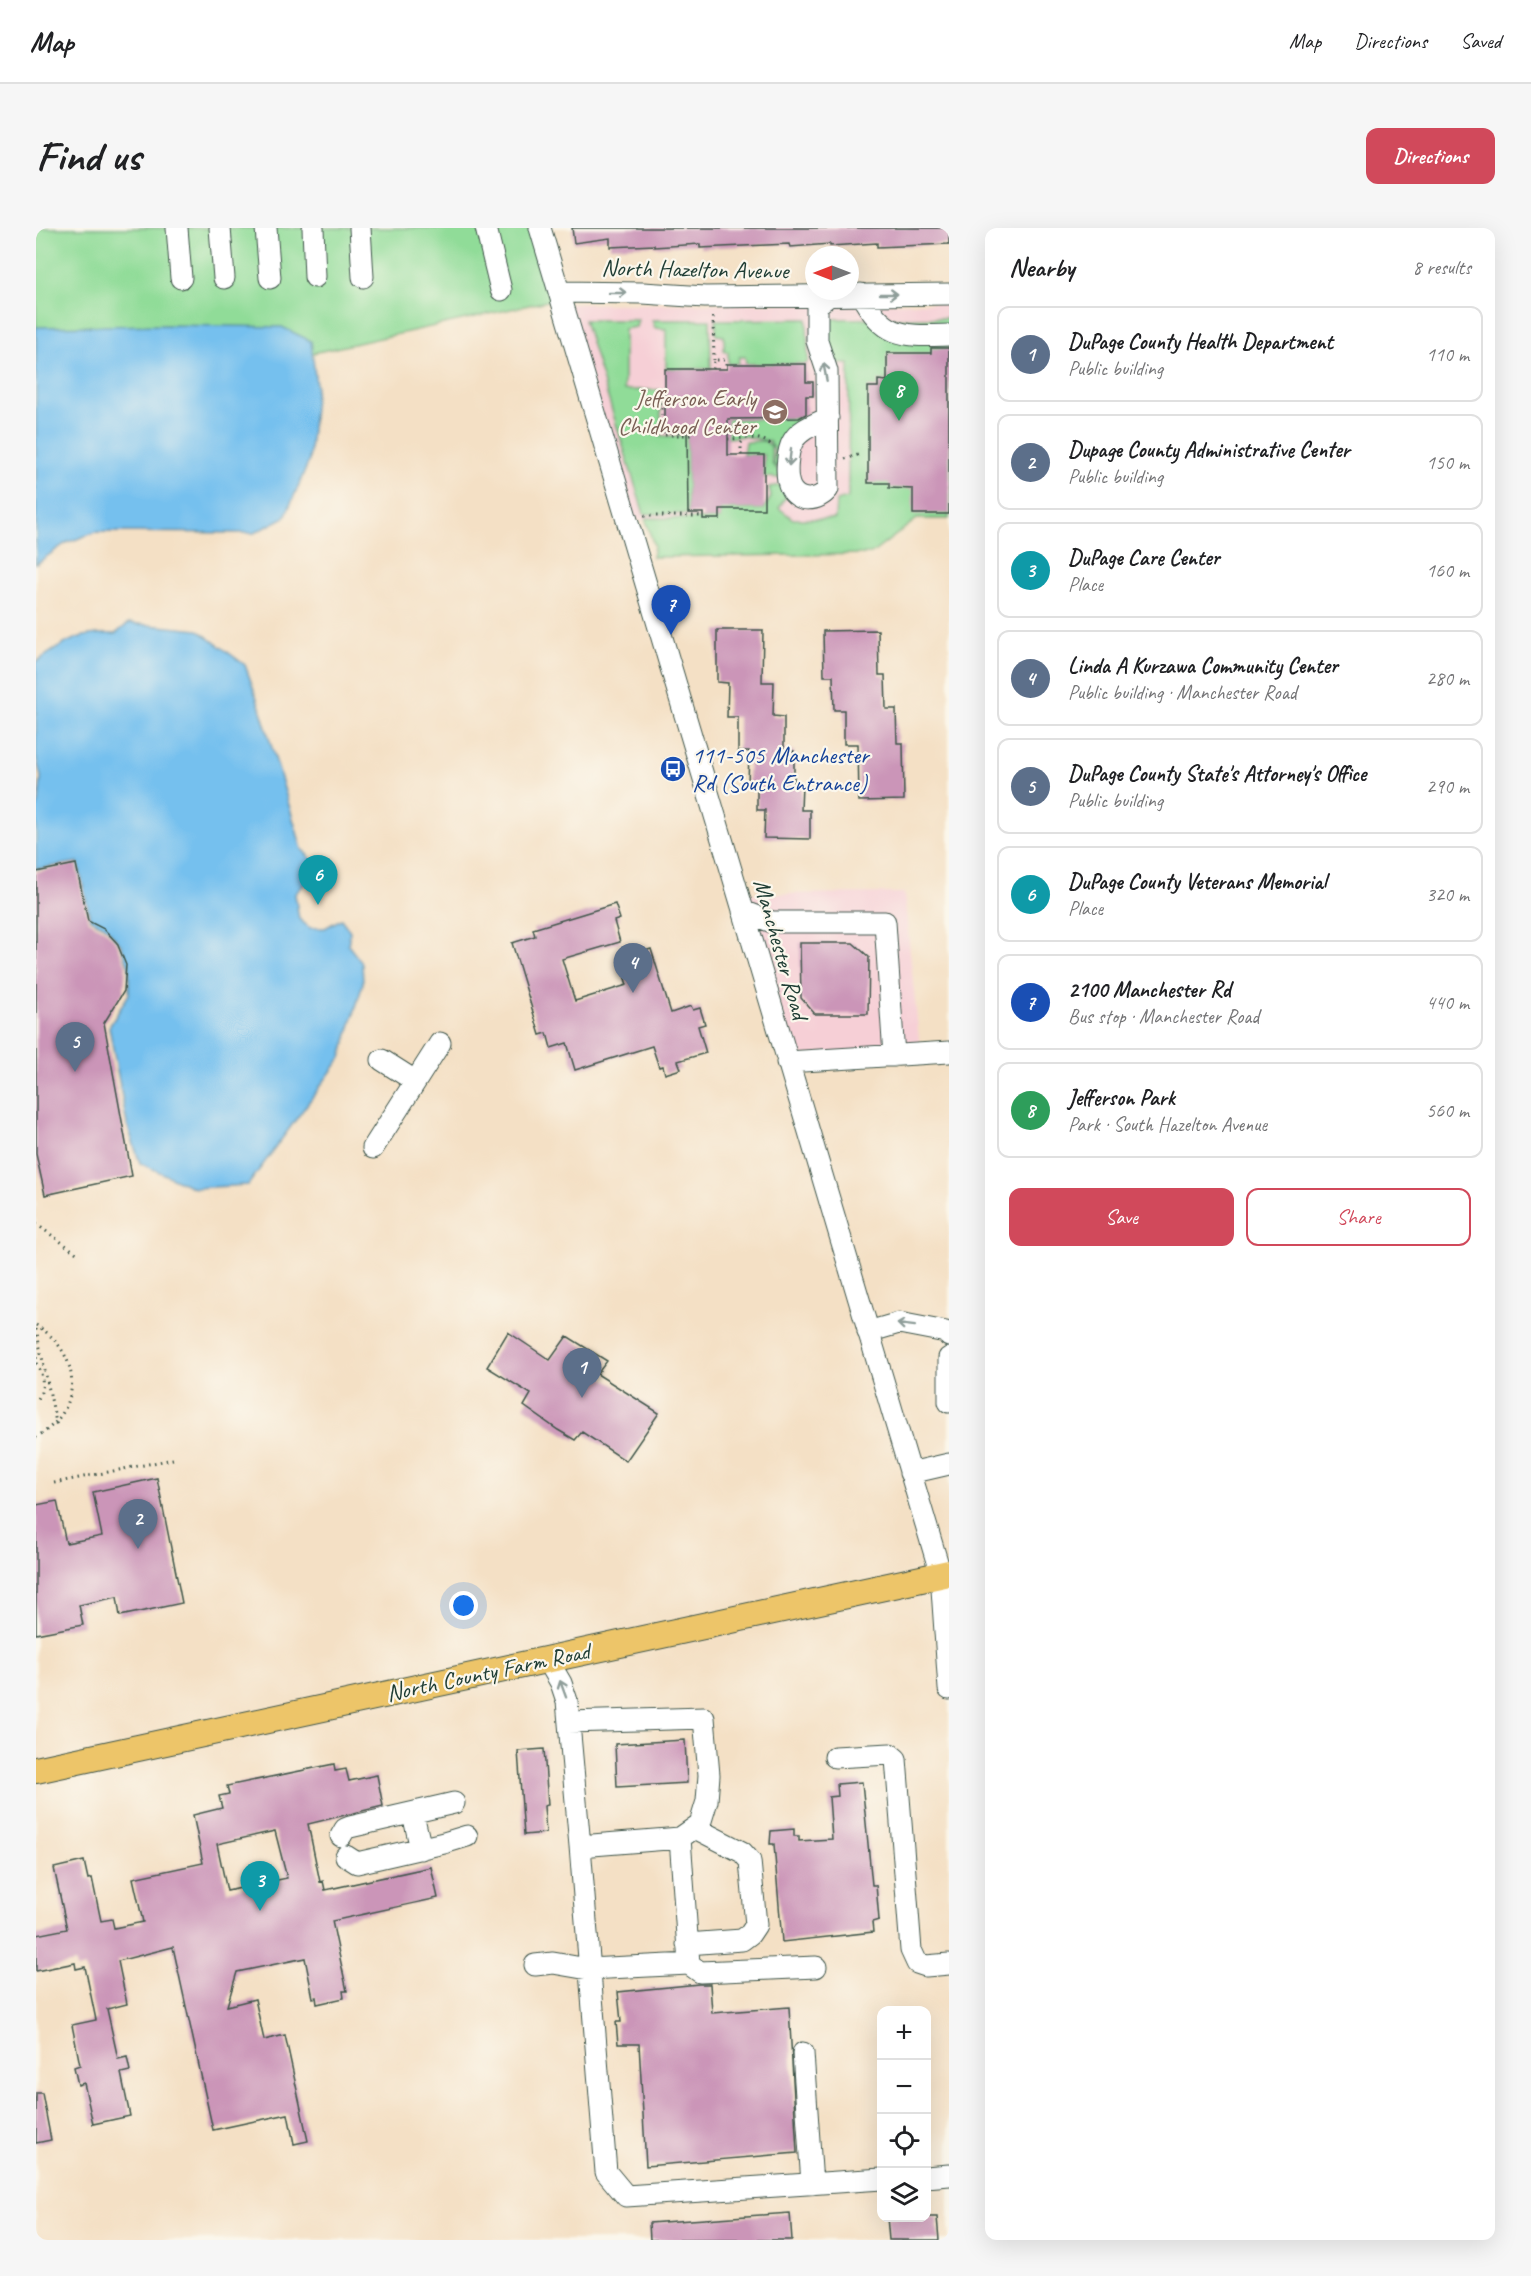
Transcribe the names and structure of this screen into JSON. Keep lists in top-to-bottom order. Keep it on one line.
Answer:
{"streets":{"main road":["North County Farm Road"],"street":["North Hazelton Avenue","Manchester Road"]},"crossings":[["North Hazelton Avenue","Manchester Road"],["Manchester Road","North County Farm Road"]],"one_way":["North Hazelton Avenue"],"places":{"school or university":["Jefferson Early Childhood Center"],"bus stop":["111-505 Manchester Rd (South Entrance)"]},"north":"left","page":{"header":"Map","nav":["Map","Directions","Saved"],"buttons":["Directions",["Save","Share"]],"title":"Find us","heading":["Nearby","8 results"],"list":[{"mark":"1","name":"DuPage County Health Department","note":"Public building","value":"110 m"},{"mark":"2","name":"Dupage County Administrative Center","note":"Public building","value":"150 m"},{"mark":"3","name":"DuPage Care Center","note":"Place","value":"160 m"},{"mark":"4","name":"Linda A Kurzawa Community Center","note":"Public building · Manchester Road","value":"280 m"},{"mark":"5","name":"DuPage County State's Attorney's Office","note":"Public building","value":"290 m"},{"mark":"6","name":"DuPage County Veterans Memorial","note":"Place","value":"320 m"},{"mark":"7","name":"2100 Manchester Rd","note":"Bus stop · Manchester Road","value":"440 m"},{"mark":"8","name":"Jefferson Park","note":"Park · South Hazelton Avenue","value":"560 m"}],"pins":["8","7","6","4","5","1","2","3"],"map_buttons":["+","−"]}}
